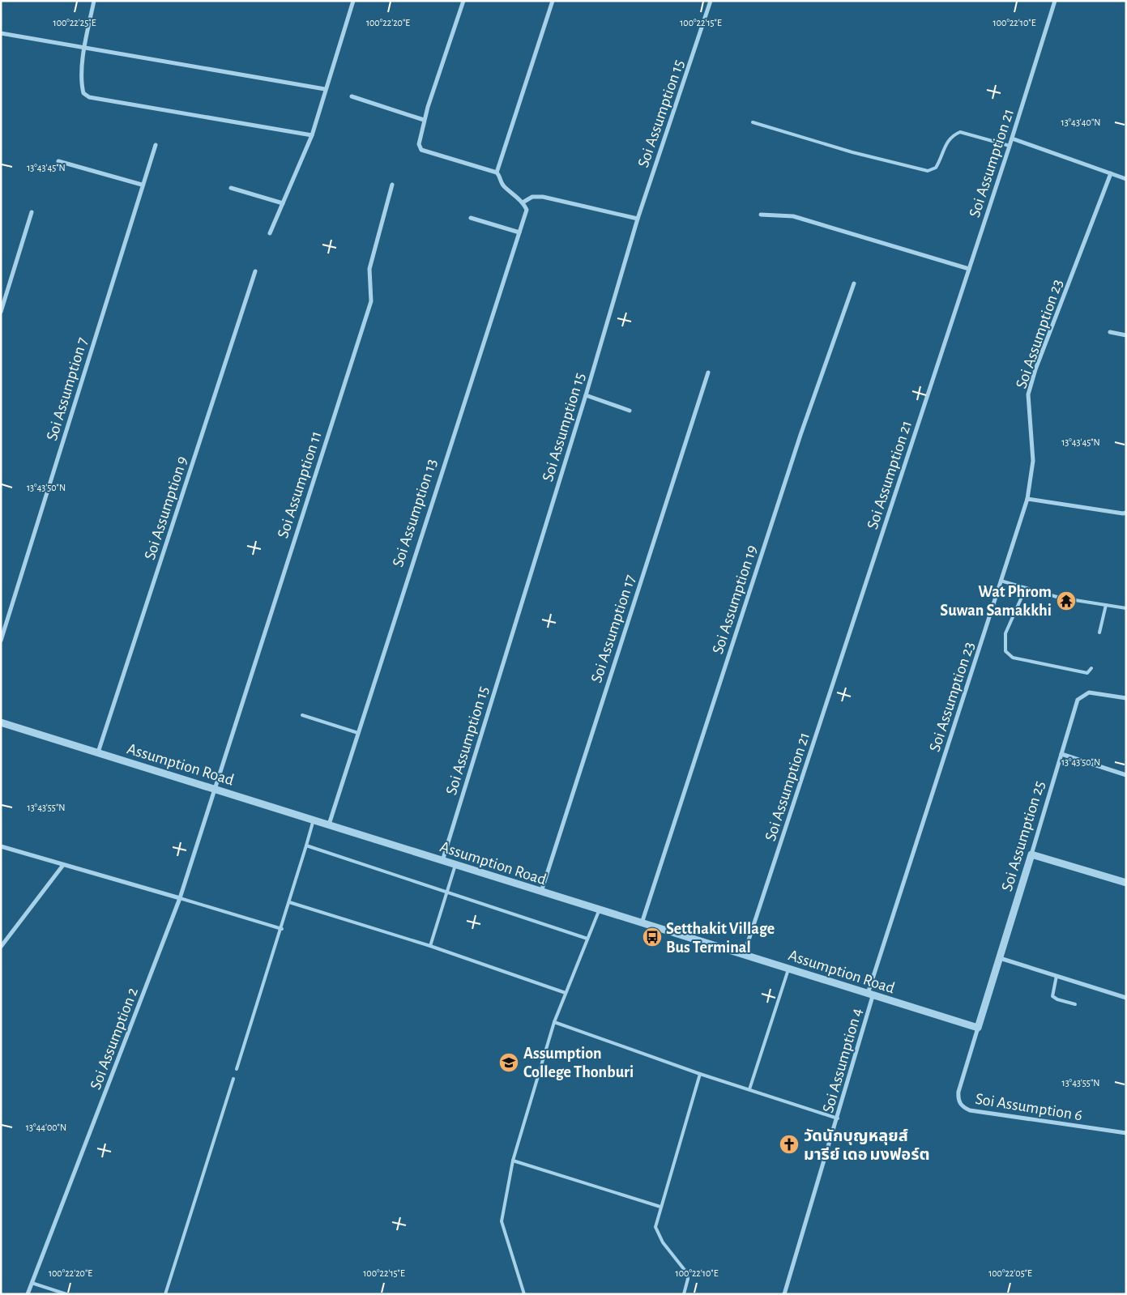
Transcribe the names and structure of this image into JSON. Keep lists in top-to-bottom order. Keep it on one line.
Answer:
{"streets":{"street":["Soi Assumption 15","Soi Assumption 21","Soi Assumption 23","Soi Assumption 7","Soi Assumption 11","Soi Assumption 9","Soi Assumption 13","Soi Assumption 19","Soi Assumption 17","Assumption Road","Soi Assumption 25","Soi Assumption 2","Soi Assumption 4","Soi Assumption 6"]},"crossings":[["Soi Assumption 15","Assumption Road"],["Soi Assumption 21","Assumption Road"],["Soi Assumption 23","Assumption Road"],["Soi Assumption 23","Soi Assumption 4"],["Soi Assumption 11","Assumption Road"],["Soi Assumption 11","Soi Assumption 2"],["Soi Assumption 9","Assumption Road"],["Soi Assumption 13","Assumption Road"],["Soi Assumption 19","Assumption Road"],["Soi Assumption 17","Assumption Road"],["Assumption Road","Soi Assumption 25"],["Assumption Road","Soi Assumption 2"],["Assumption Road","Soi Assumption 4"],["Assumption Road","Soi Assumption 6"],["Soi Assumption 25","Soi Assumption 6"]],"places":{"temple":["Wat Phrom Suwan Samakkhi"],"bus stop":["Setthakit Village Bus Terminal"],"school or university":["Assumption College Thonburi"],"church":["วัดนักบุญหลุยส์ มารีย์ เดอ มงฟอร์ต"]},"coordinates":["100°22'25\"E","100°22'20\"E","100°22'15\"E","100°22'10\"E","13°43'40\"N","13°43'45\"N","13°43'50\"N","13°43'55\"N","13°44'00\"N","100°22'05\"E"]}
